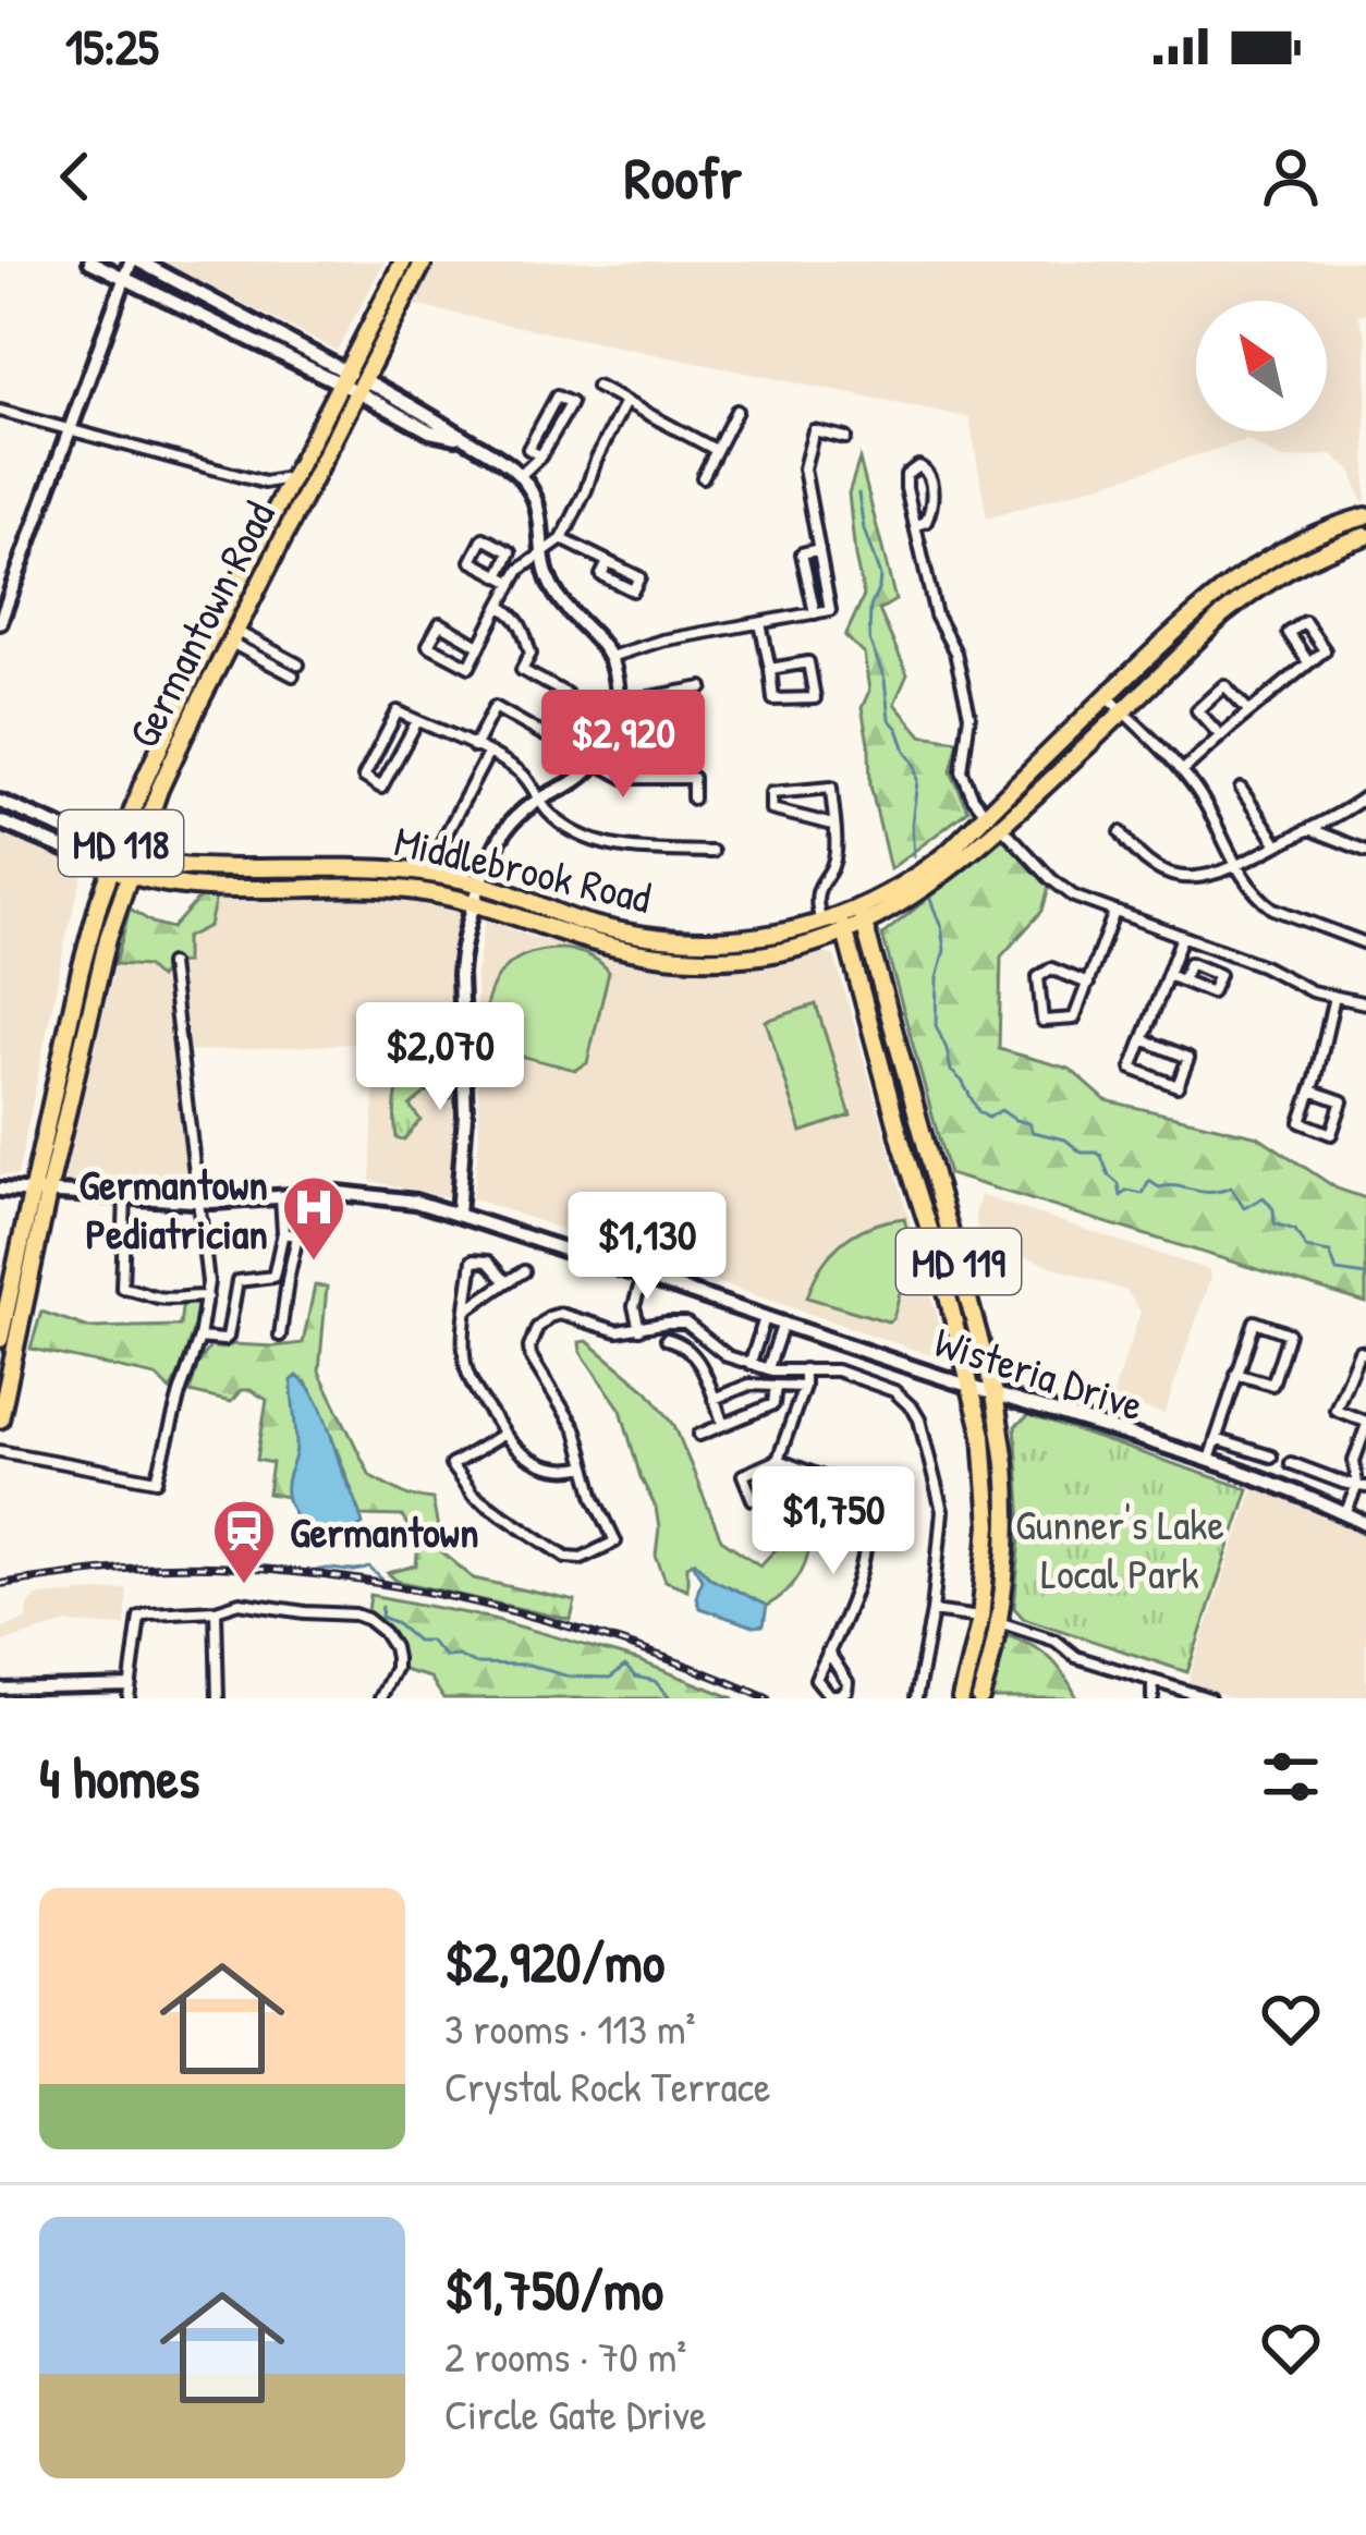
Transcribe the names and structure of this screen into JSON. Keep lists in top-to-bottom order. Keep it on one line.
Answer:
{"streets":{"main road":["Germantown Road","MD 118","Middlebrook Road","MD 119"],"street":["Wisteria Drive"]},"crossings":[["Germantown Road","Middlebrook Road"],["Germantown Road","Wisteria Drive"],["Middlebrook Road","MD 119"],["MD 119","Wisteria Drive"]],"parks":["Gunner's Lake Local Park"],"places":{"hospital":["Germantown Pediatrician"],"station":["Germantown"]},"north":"top left","page":{"status":"15:25","header":"Roofr","price":["$2,920","$2,070","$1,130","$1,750"],"heading":"4 homes","list":[{"name":"$2,920/mo","note":"3 rooms · 113 m² · Crystal Rock Terrace"},{"name":"$1,750/mo","note":"2 rooms · 70 m² · Circle Gate Drive"}]}}
